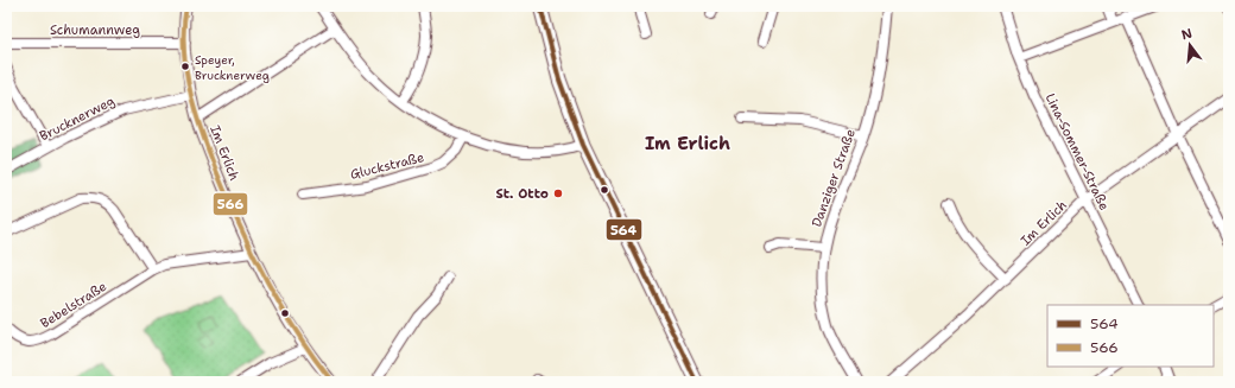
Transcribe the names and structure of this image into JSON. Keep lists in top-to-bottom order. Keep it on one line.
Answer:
{"streets":{"street":["Schumannweg","Brucknerweg","Lina-Sommer-Straße","Im Erlich","Gluckstraße","Danziger Straße","Bebelstraße"]},"crossings":[["Schumannweg","Im Erlich"],["Brucknerweg","Im Erlich"],["Lina-Sommer-Straße","Im Erlich"],["Im Erlich","Bebelstraße"]],"districts":["Im Erlich"],"places":["Speyer, Brucknerweg","St. Otto"],"lines":["transit line 564","transit line 566"],"legend":["564","566"],"north":"top"}
